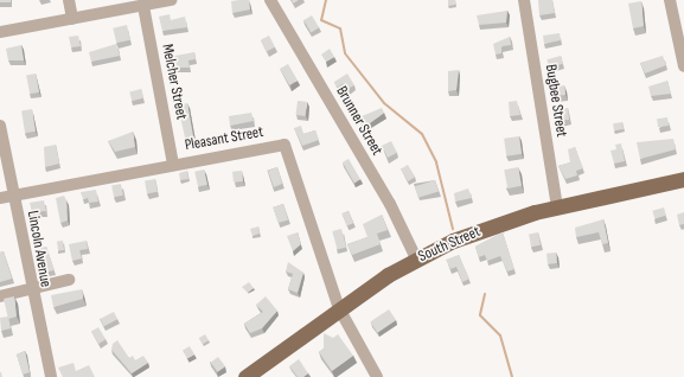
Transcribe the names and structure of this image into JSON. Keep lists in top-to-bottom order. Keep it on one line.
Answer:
{"streets":{"main road":["South Street"],"street":["Melcher Street","Bugbee Street","Brunner Street","Pleasant Street","Lincoln Avenue"]},"crossings":[["Melcher Street","Pleasant Street"],["Bugbee Street","South Street"],["Brunner Street","South Street"],["Pleasant Street","South Street"],["Pleasant Street","Lincoln Avenue"]]}
